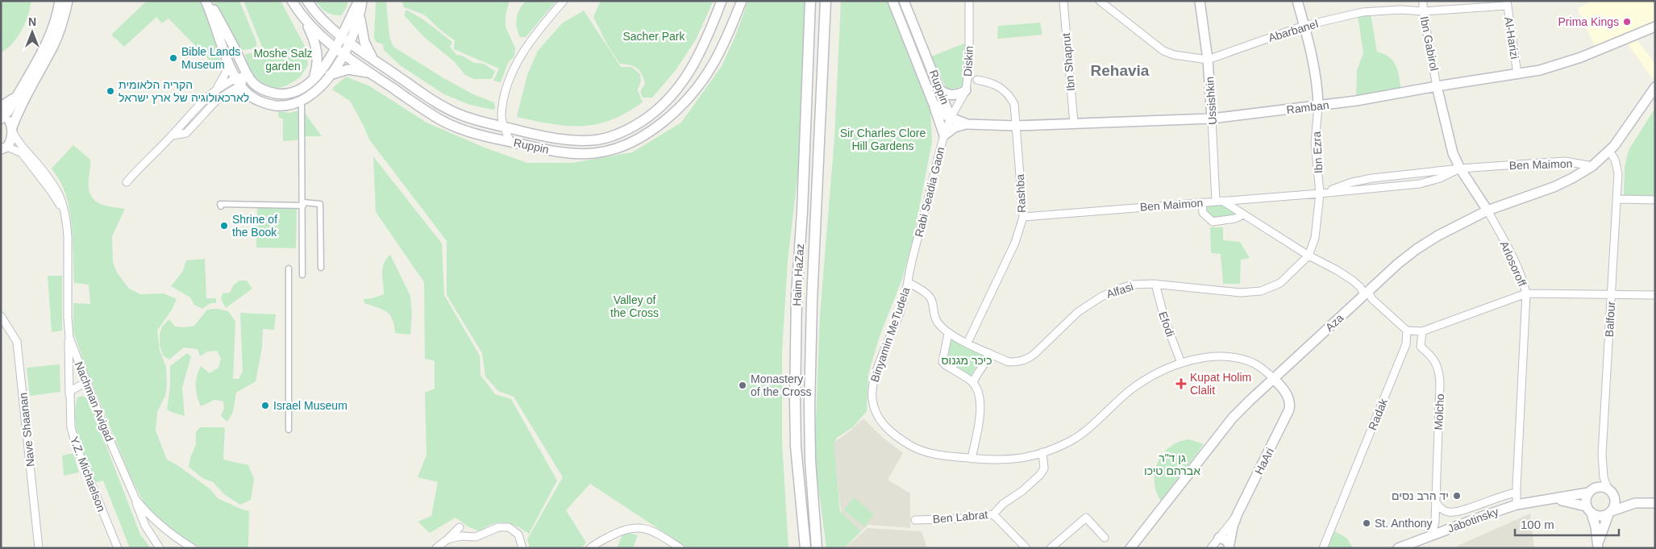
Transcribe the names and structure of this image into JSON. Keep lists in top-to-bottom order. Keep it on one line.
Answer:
{"streets":{"main road":["Haim HaZaz"],"street":["Abarbanel","Al-Harizi","Ibn Gabirol","Diskin","Ibn Shaprut","Ruppin","Ussishkin","Ramban","Ibn Ezra","Ben Maimon","Rabi Seadia Gaon","Rashba","Arlosoroff","Alfasi","Balfour","Aza","Efodi","Binyamin MeTudela","Nachman Avigad","Molcho","Radak","Nave Shaanan","HaAri","Y.Z. Michaelson","Ben Labrat","Jabotinsky"]},"crossings":[["Abarbanel","Al-Harizi"],["Abarbanel","Ibn Gabirol"],["Abarbanel","Ussishkin"],["Abarbanel","Ibn Ezra"],["Al-Harizi","Ramban"],["Ibn Gabirol","Ramban"],["Ibn Gabirol","Arlosoroff"],["Diskin","Ruppin"],["Diskin","Ramban"],["Diskin","Rabi Seadia Gaon"],["Ibn Shaprut","Ramban"],["Ruppin","Ramban"],["Ruppin","Rabi Seadia Gaon"],["Ussishkin","Ramban"],["Ussishkin","Ben Maimon"],["Ramban","Ibn Ezra"],["Ramban","Rabi Seadia Gaon"],["Ramban","Rashba"],["Ramban","Arlosoroff"],["Ibn Ezra","Ben Maimon"],["Ibn Ezra","Alfasi"],["Ben Maimon","Rashba"],["Ben Maimon","Arlosoroff"],["Ben Maimon","Aza"],["Rabi Seadia Gaon","Binyamin MeTudela"],["Rashba","Alfasi"],["Arlosoroff","Aza"],["Arlosoroff","Jabotinsky"],["Alfasi","Efodi"],["Balfour","Jabotinsky"],["Aza","Binyamin MeTudela"],["Aza","HaAri"],["Efodi","Binyamin MeTudela"],["Binyamin MeTudela","HaAri"],["Binyamin MeTudela","Ben Labrat"],["Nachman Avigad","Y.Z. Michaelson"],["Molcho","Jabotinsky"]],"districts":["Rehavia"],"parks":["Sacher Park","Moshe Salz garden","Sir Charles Clore Hill Gardens","Valley of the Cross","כיכר מגנוס","גן ד\"ר אברהם טיכו"],"places":{"other":["Prima Kings","Bible Lands Museum","הקריה הלאומית לארכאולוגיה של ארץ ישראל","Shrine of the Book","Monastery of the Cross","Israel Museum","יד הרב נסים","St. Anthony"],"health":["Kupat Holim Clalit"]},"scale_bar":"100 m","north":"top"}
